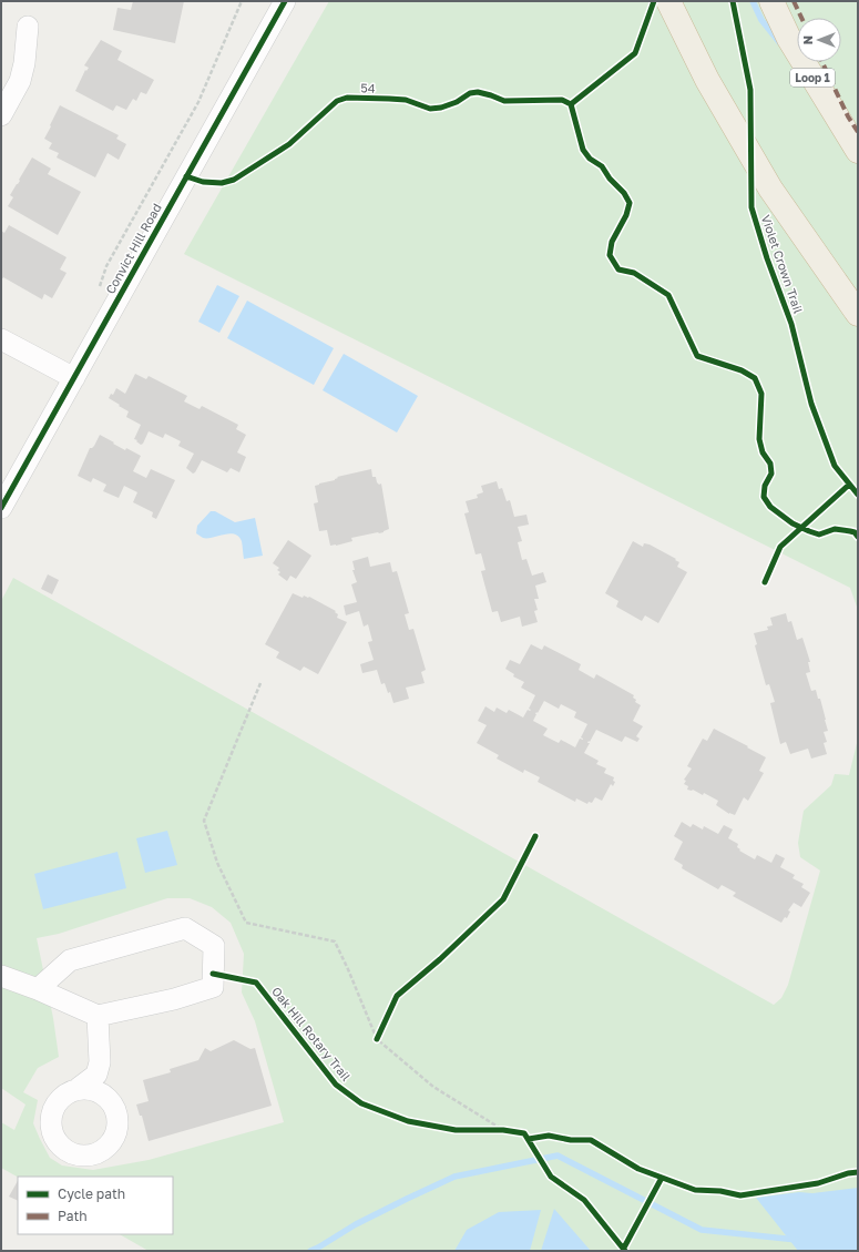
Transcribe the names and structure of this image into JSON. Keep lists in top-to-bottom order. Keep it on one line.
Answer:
{"streets":{"highway":["Loop 1"],"street":["Convict Hill Road"],"cycle path":["54","Violet Crown Trail","Oak Hill Rotary Trail"]},"legend":["Cycle path","Path"],"north":"left"}
